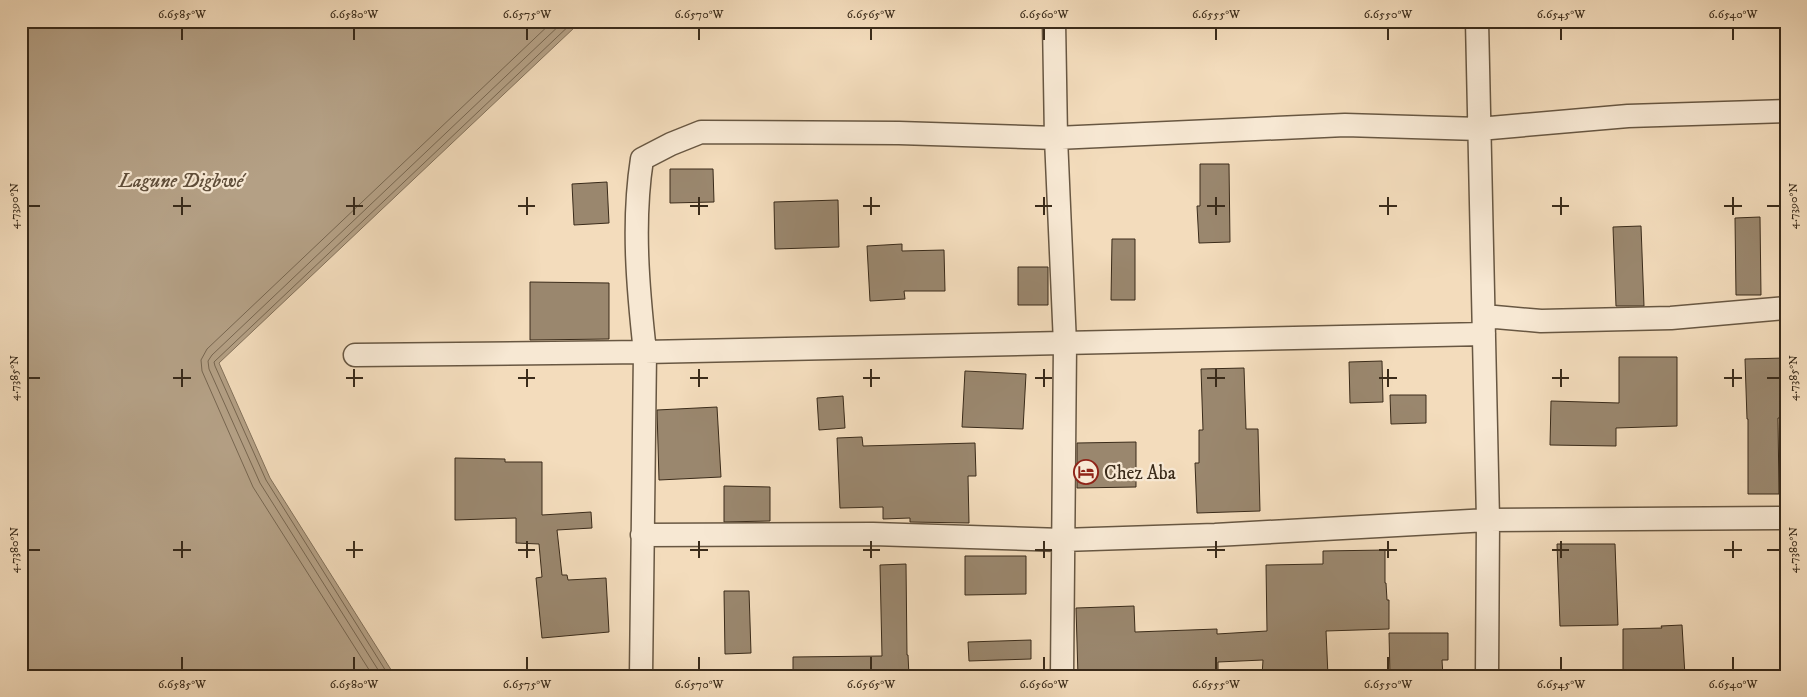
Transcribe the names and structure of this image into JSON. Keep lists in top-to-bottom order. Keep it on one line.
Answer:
{"water":["Lagune Digbwé"],"places":{"hotel":["Chez Aba"]},"coordinates":["6.6585°W","6.6580°W","6.6575°W","6.6570°W","6.6565°W","6.6560°W","6.6555°W","6.6550°W","6.6545°W","6.6540°W","4.7390°N","4.7385°N","4.7380°N"]}
